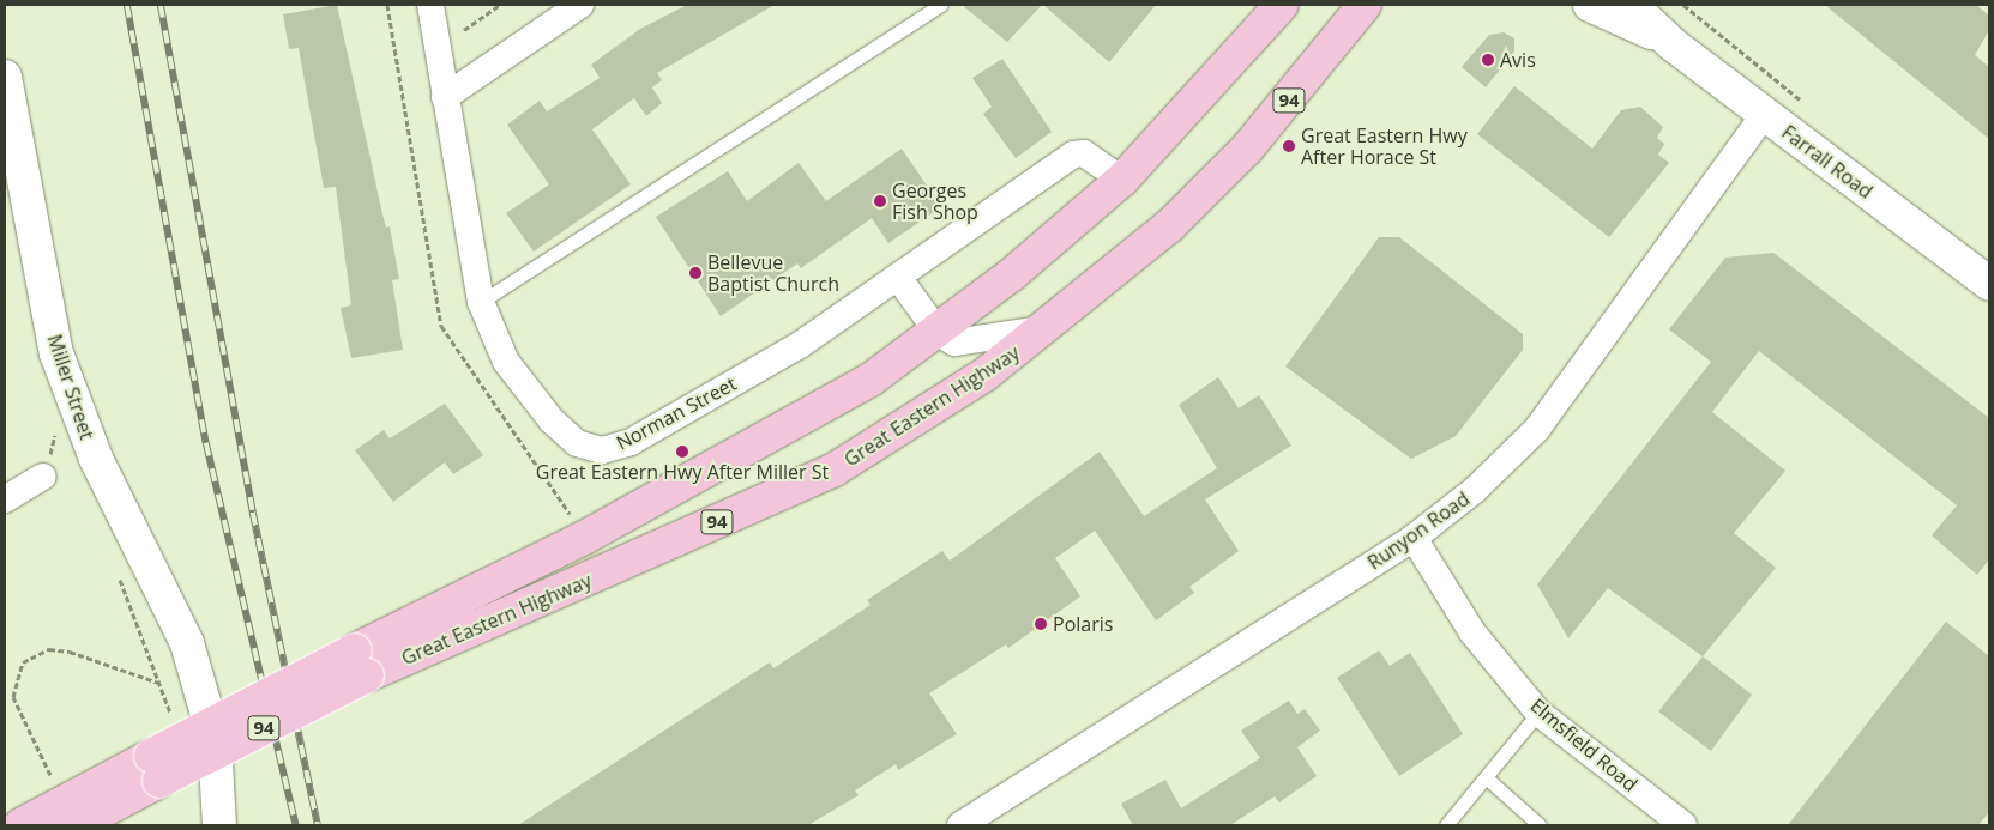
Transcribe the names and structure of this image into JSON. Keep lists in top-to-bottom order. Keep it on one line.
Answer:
{"streets":{"highway":["94","Great Eastern Highway"],"main road":["Farrall Road","Miller Street"],"street":["Norman Street","Runyon Road","Elmsfield Road"]},"crossings":[["Farrall Road","Runyon Road"],["Great Eastern Highway","Norman Street"],["Runyon Road","Elmsfield Road"]],"places":["Avis","Great Eastern Hwy After Horace St","Georges Fish Shop","Bellevue Baptist Church","Great Eastern Hwy After Miller St","Polaris"]}
